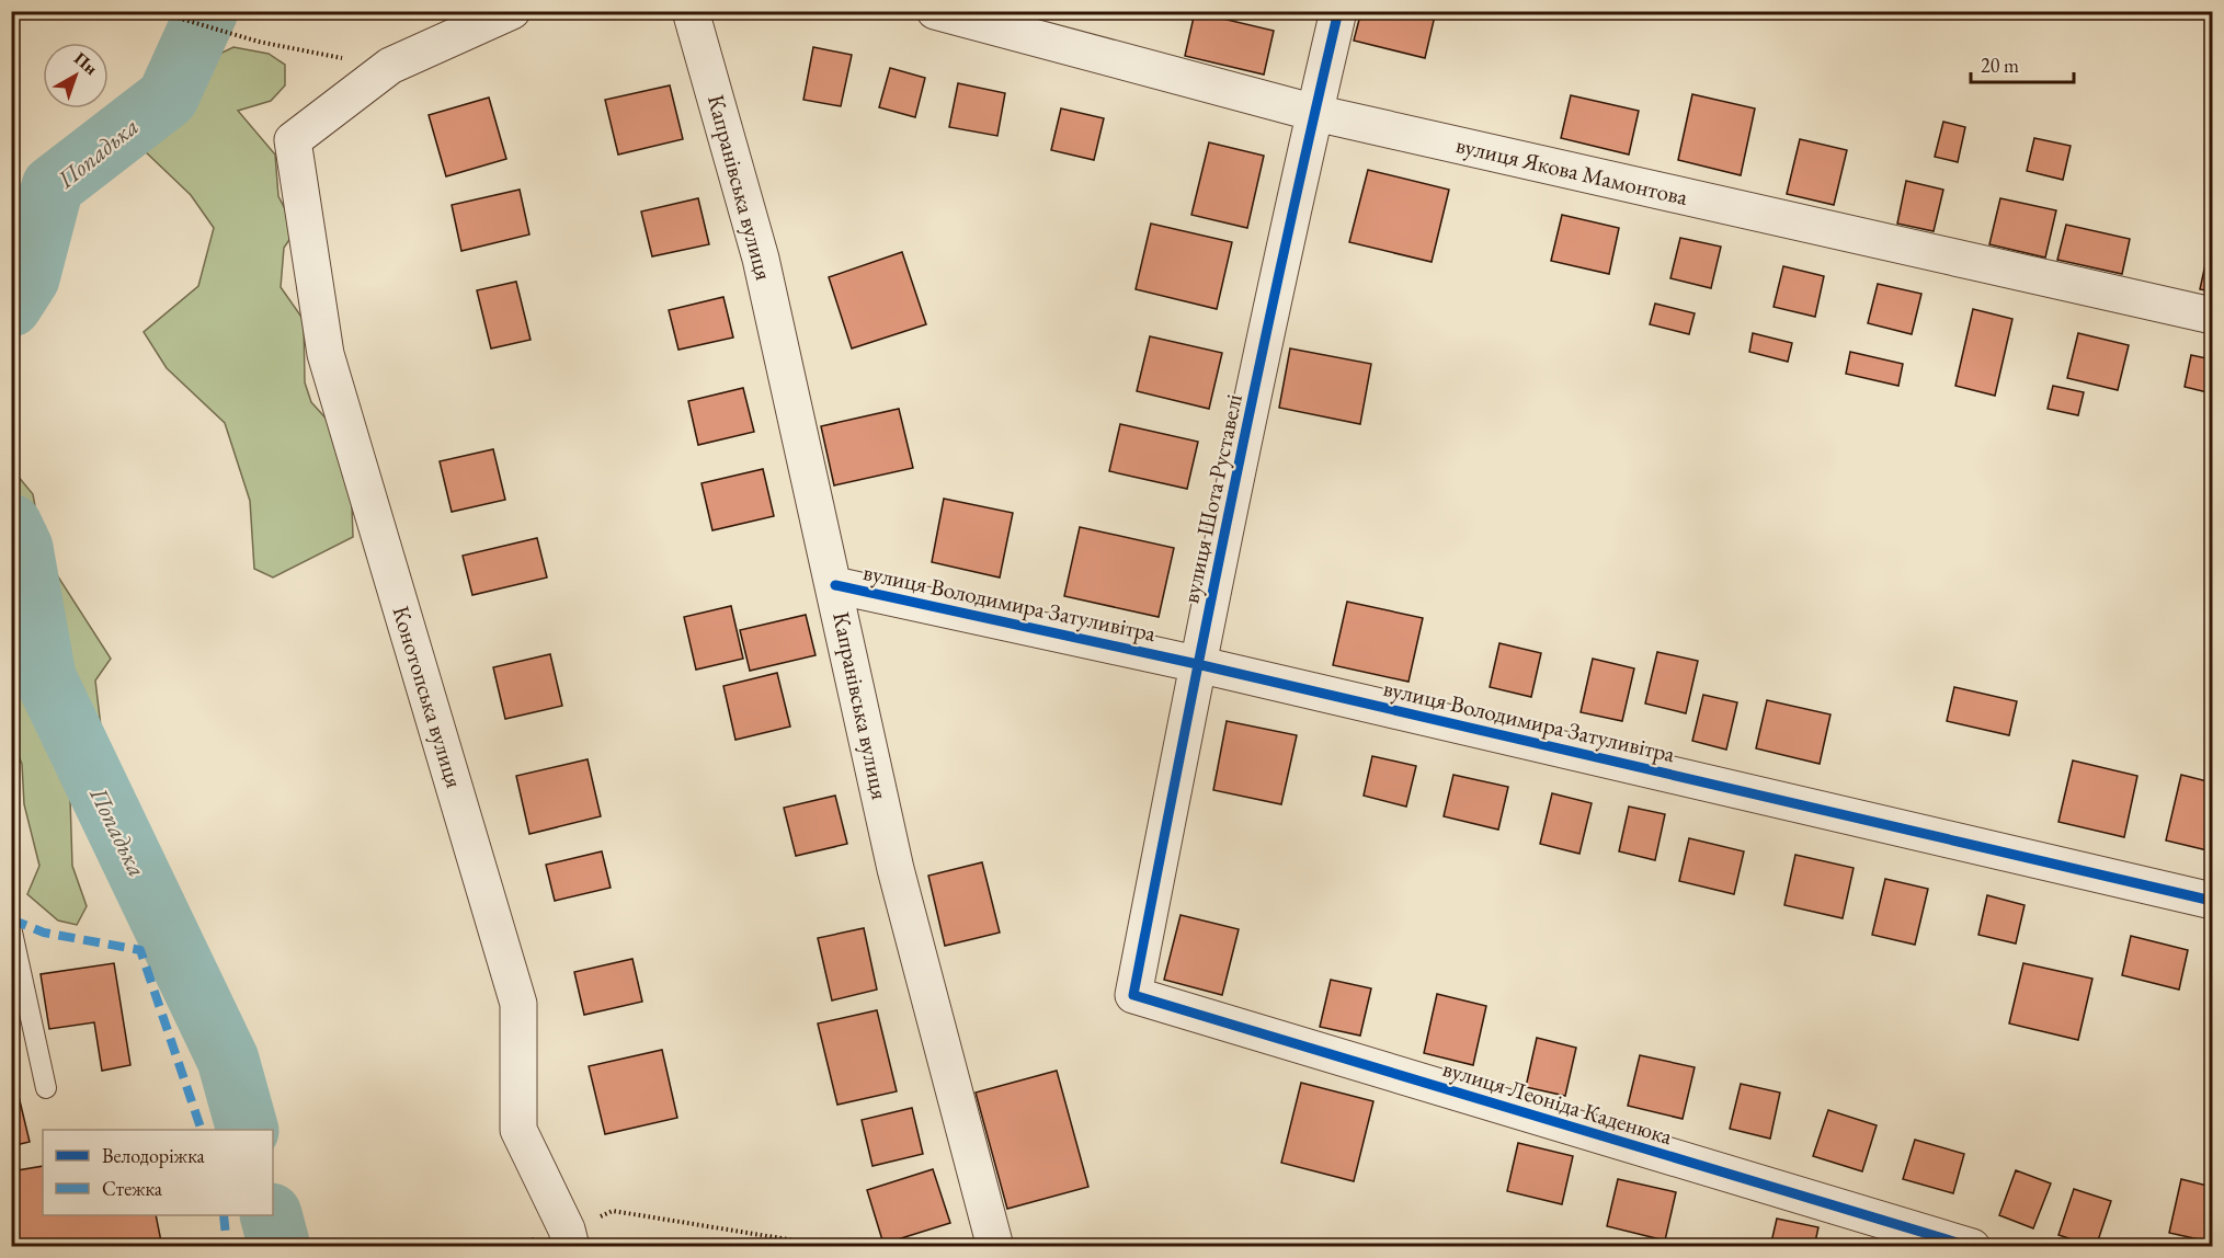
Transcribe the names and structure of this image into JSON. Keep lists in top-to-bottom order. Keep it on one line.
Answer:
{"streets":{"street":["вулиця Якова Мамонтова","Капранівська вулиця","вулиця Шота Руставелі","вулиця Володимира Затуливітра","Конотопська вулиця","вулиця Леоніда Каденюка"]},"crossings":[["вулиця Якова Мамонтова","вулиця Шота Руставелі"],["Капранівська вулиця","вулиця Володимира Затуливітра"],["вулиця Шота Руставелі","вулиця Володимира Затуливітра"],["вулиця Шота Руставелі","вулиця Леоніда Каденюка"]],"water":["Попадька"],"legend":["Велодоріжка","Стежка"],"scale_bar":"20 m","north":"top right"}
